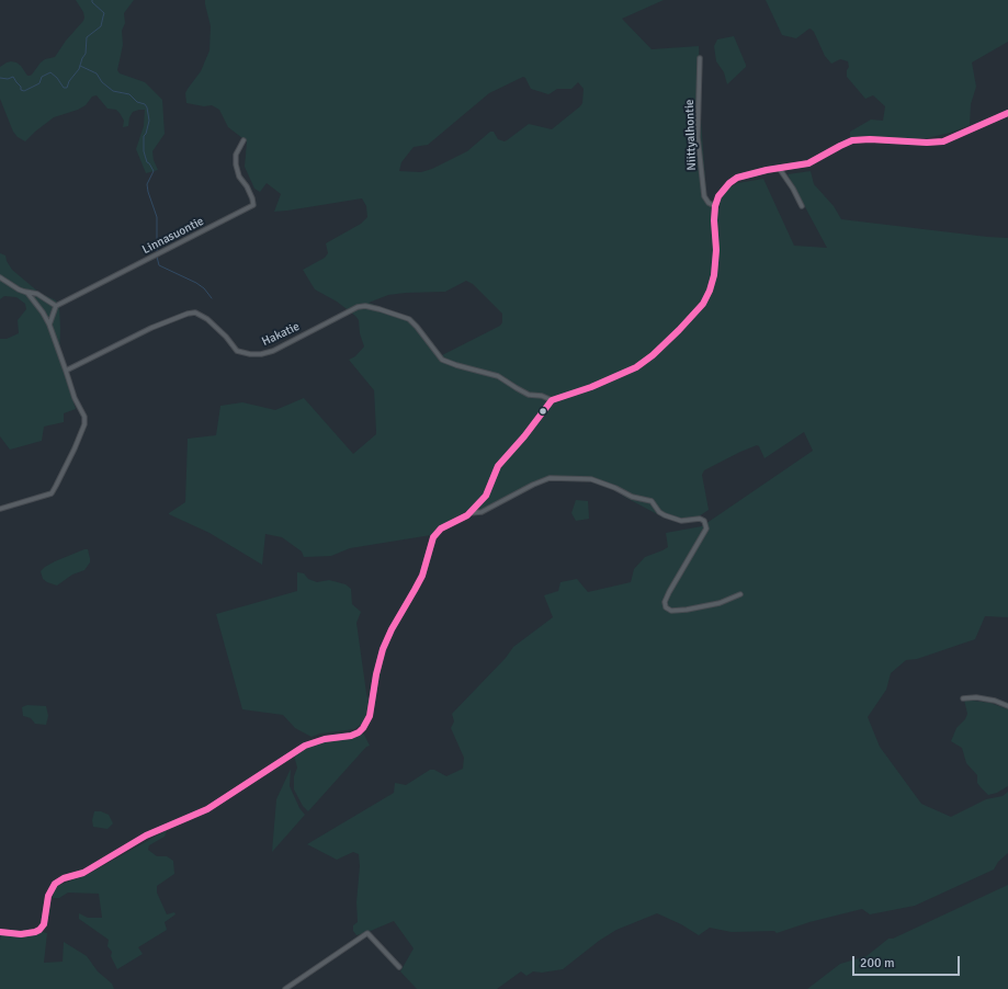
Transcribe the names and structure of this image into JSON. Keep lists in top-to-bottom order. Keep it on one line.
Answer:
{"streets":{"street":["Niittyalhontie","Linnasuontie","Hakatie"]},"scale_bar":"200 m"}
